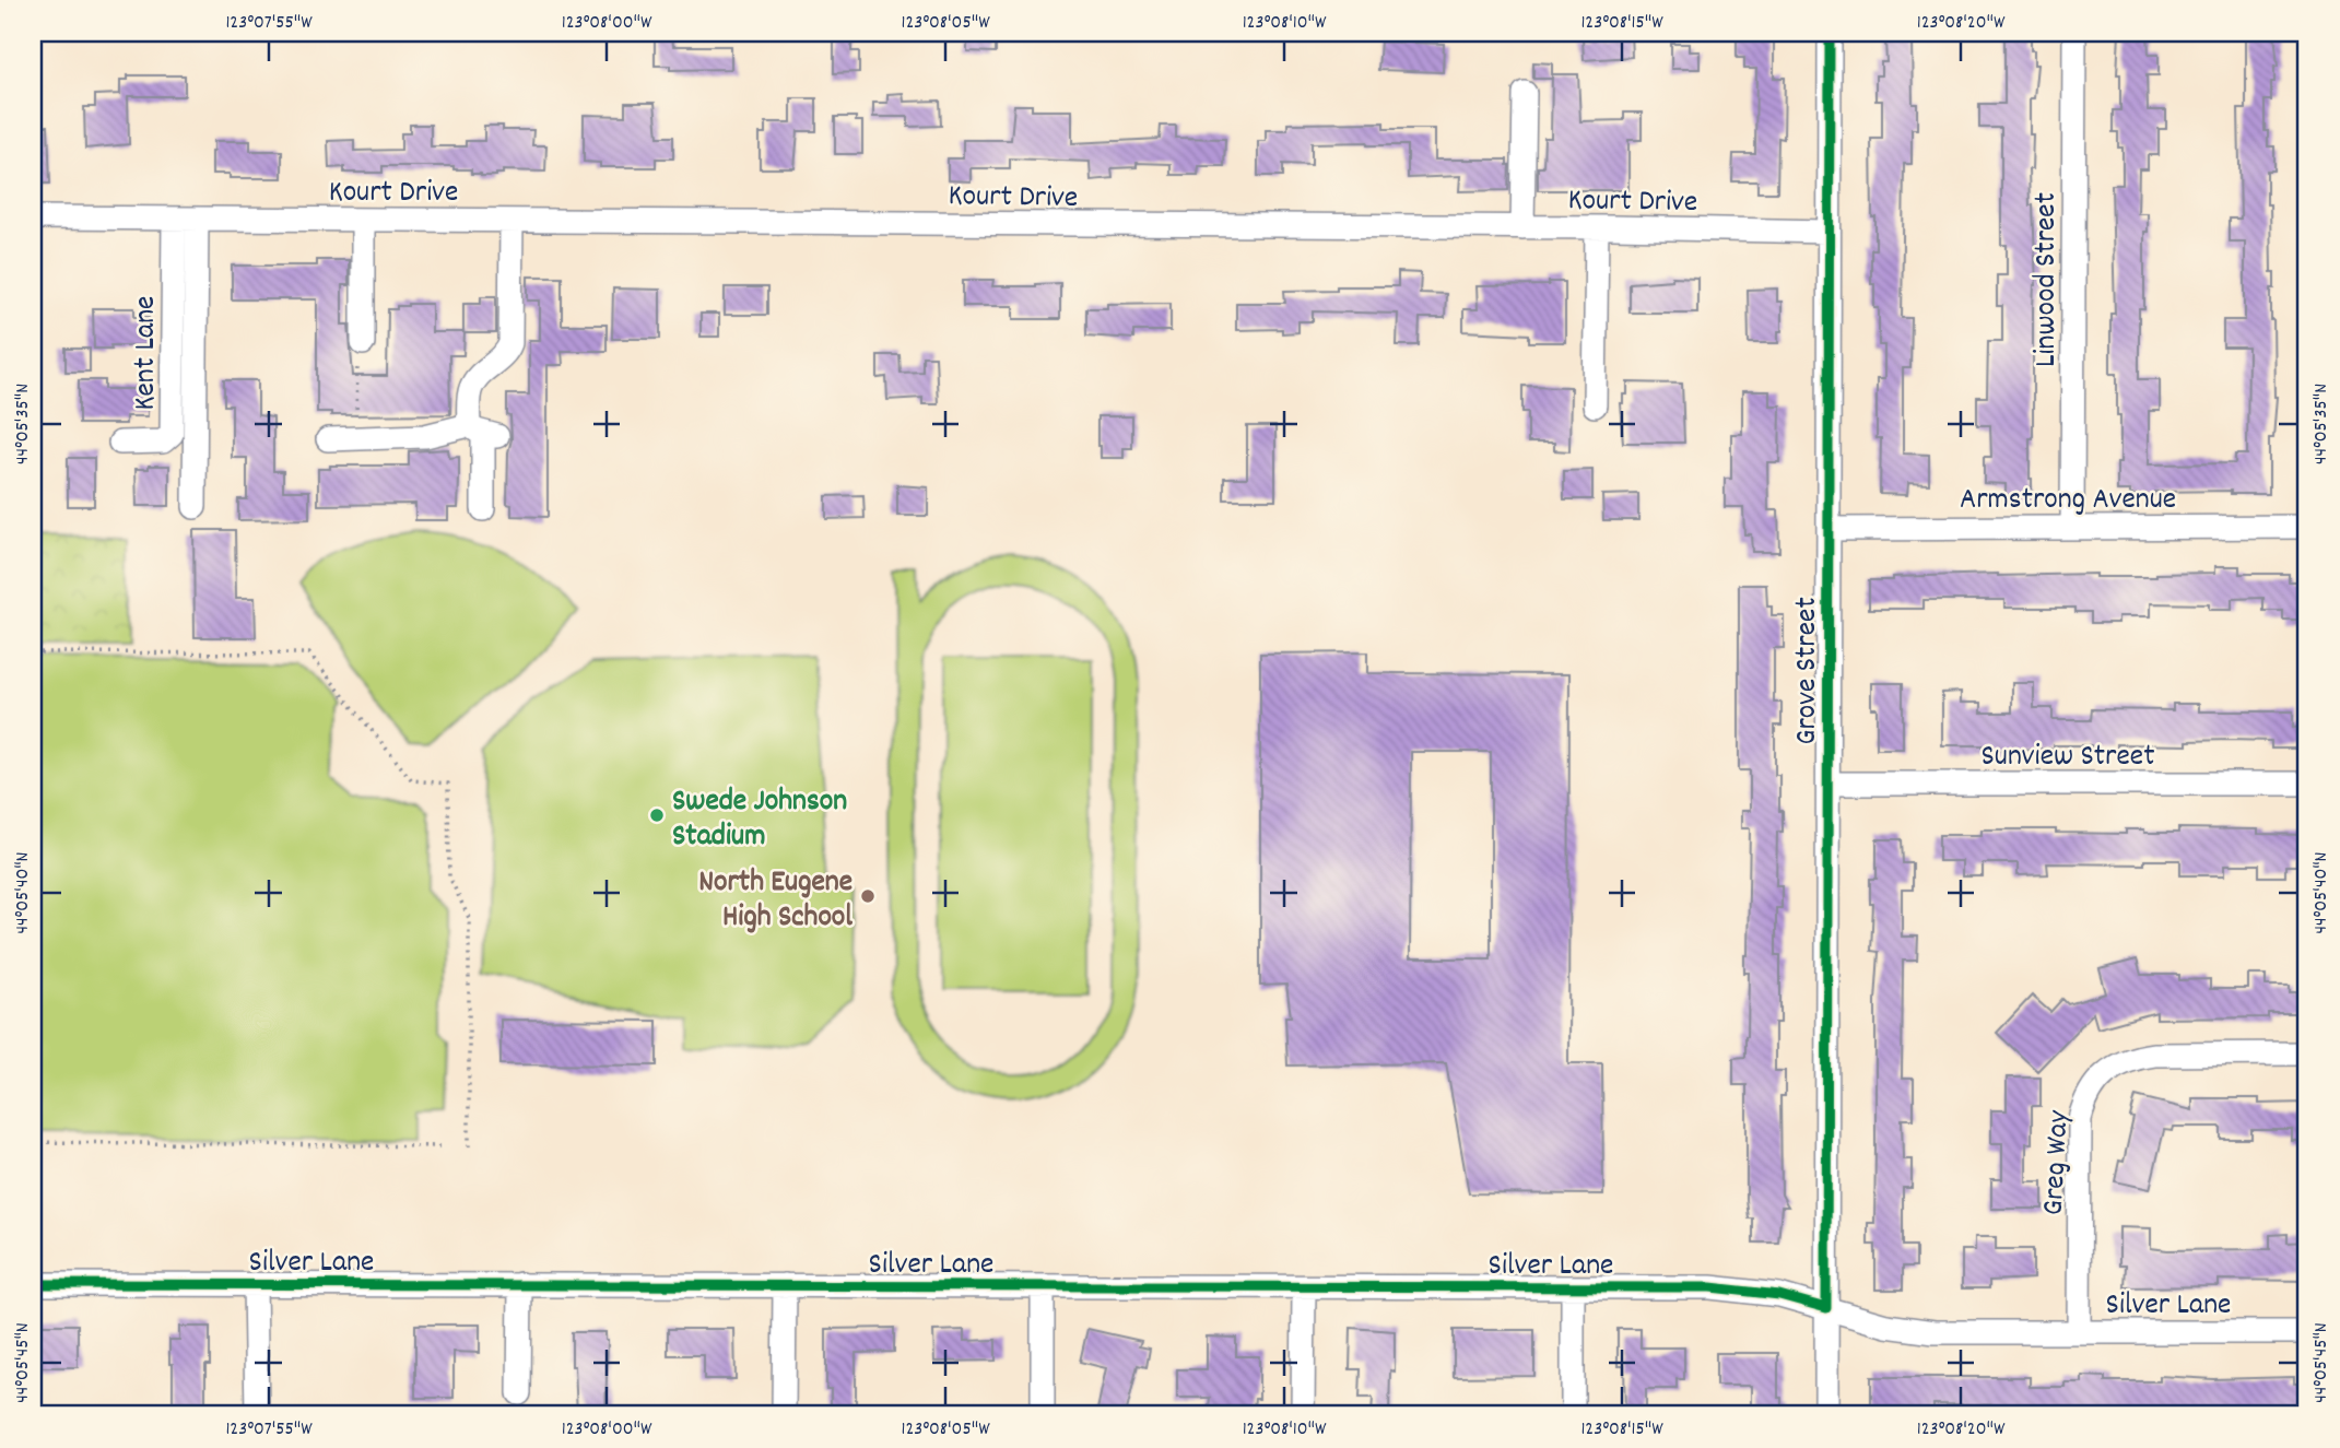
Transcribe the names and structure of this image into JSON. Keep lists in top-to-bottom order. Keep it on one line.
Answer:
{"streets":{"street":["Kourt Drive","Linwood Street","Kent Lane","Armstrong Avenue","Grove Street","Sunview Street","Greg Way","Silver Lane"]},"crossings":[["Kourt Drive","Kent Lane"],["Kourt Drive","Grove Street"],["Linwood Street","Armstrong Avenue"],["Armstrong Avenue","Grove Street"],["Grove Street","Sunview Street"],["Grove Street","Silver Lane"],["Greg Way","Silver Lane"]],"places":["Swede Johnson Stadium","North Eugene High School"],"coordinates":["123°07'55\"W","123°08'00\"W","123°08'05\"W","123°08'10\"W","123°08'15\"W","123°08'20\"W","44°05'35\"N","44°05'40\"N","44°05'45\"N"]}
